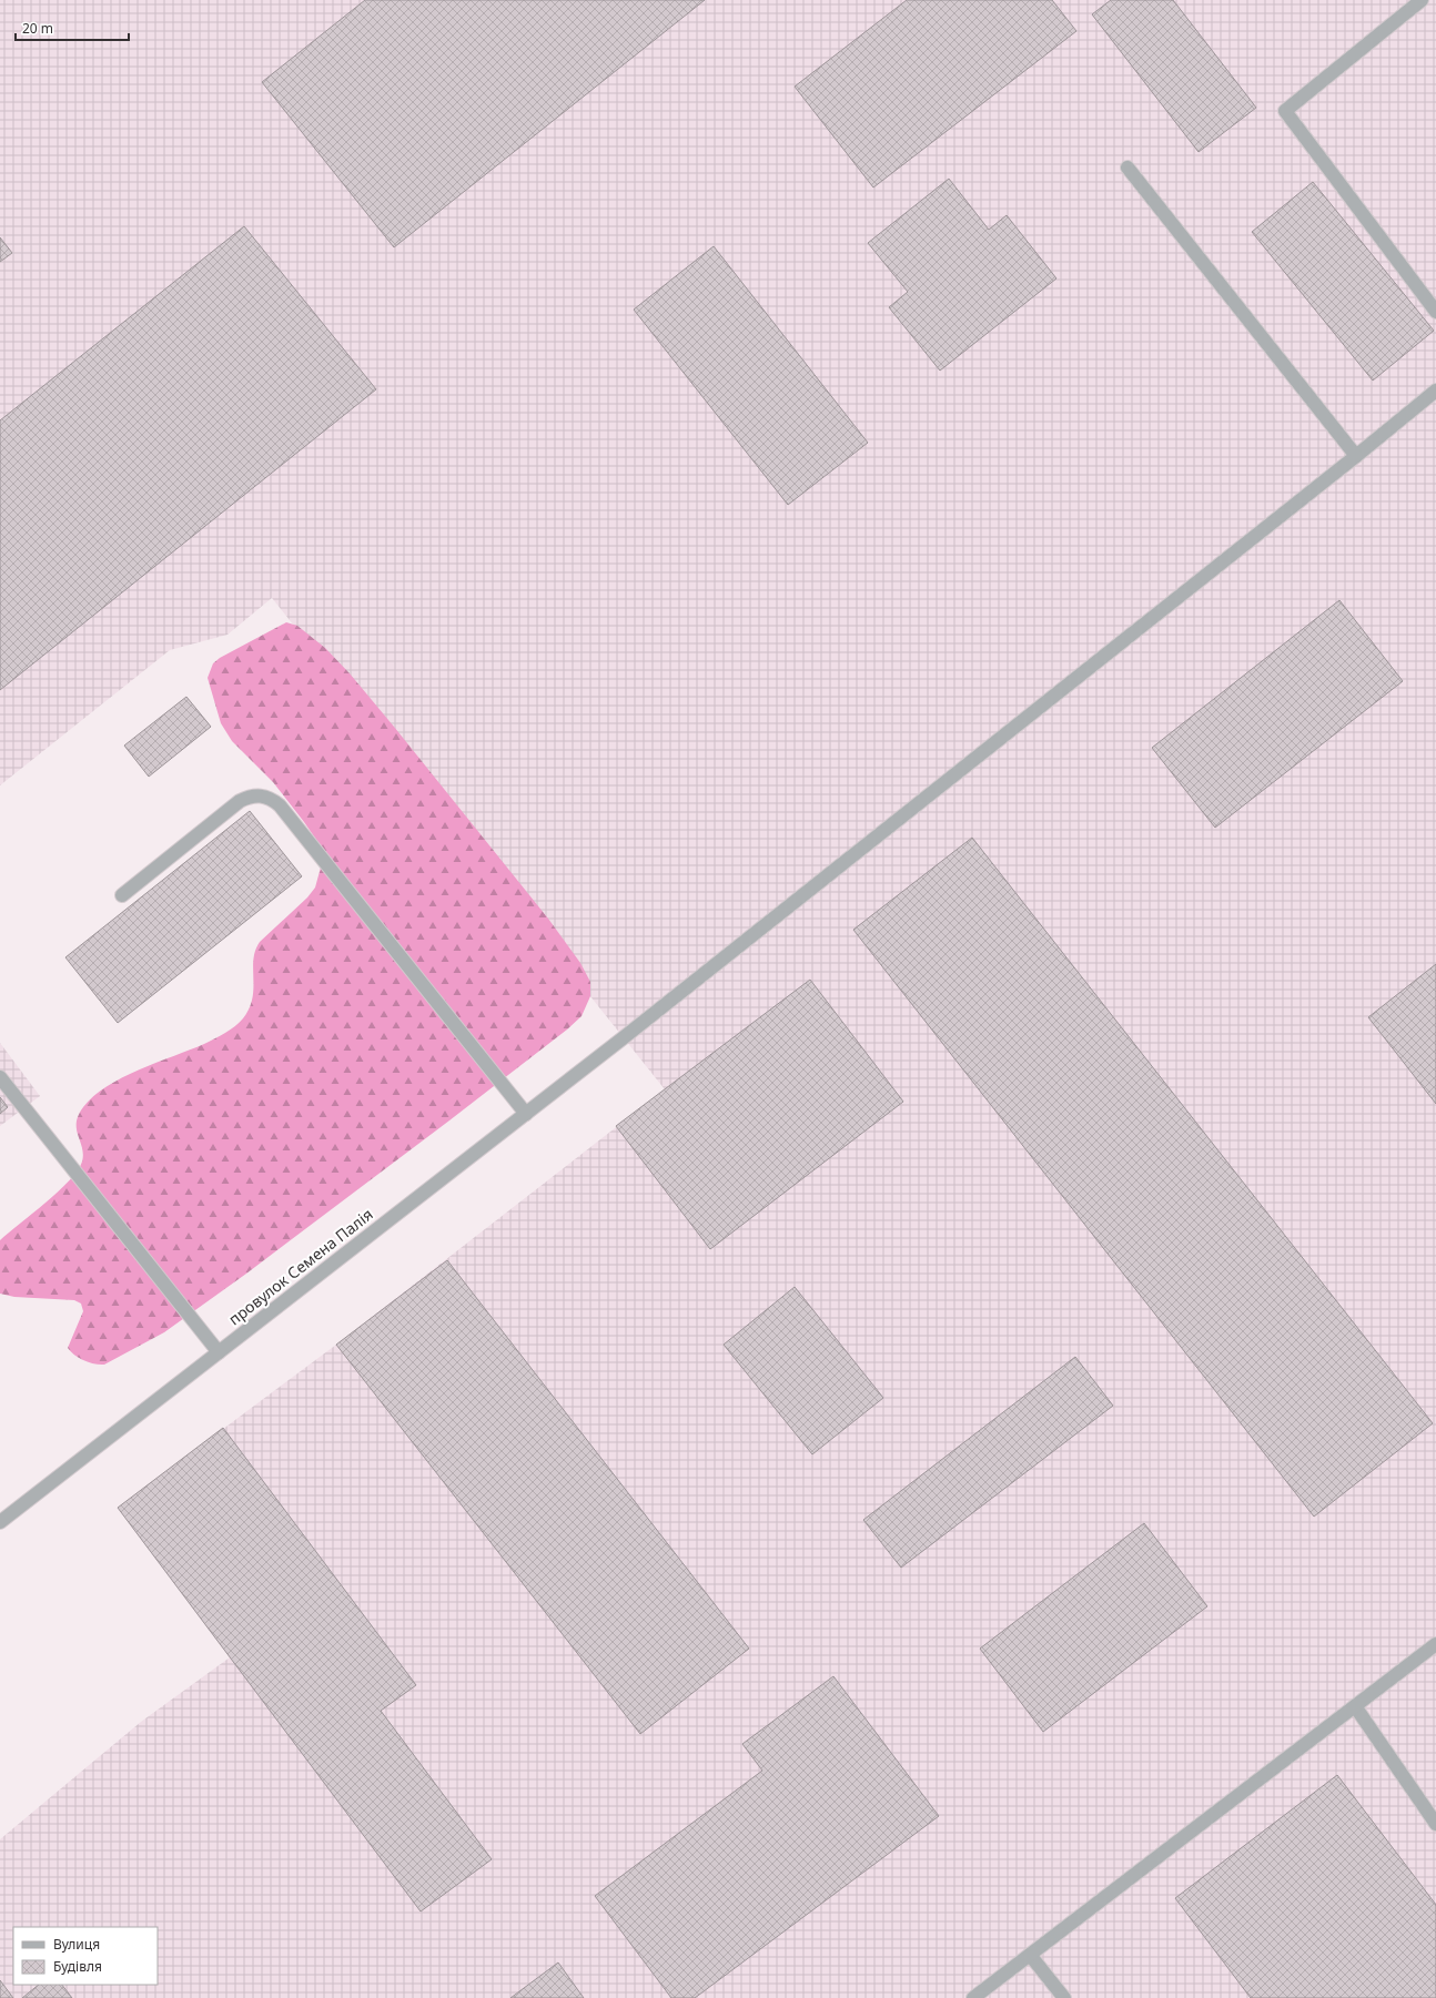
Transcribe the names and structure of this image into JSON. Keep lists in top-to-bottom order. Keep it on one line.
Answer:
{"streets":{"street":["провулок Семена Палія"]},"legend":["Вулиця","Будівля"],"scale_bar":"20 m"}
